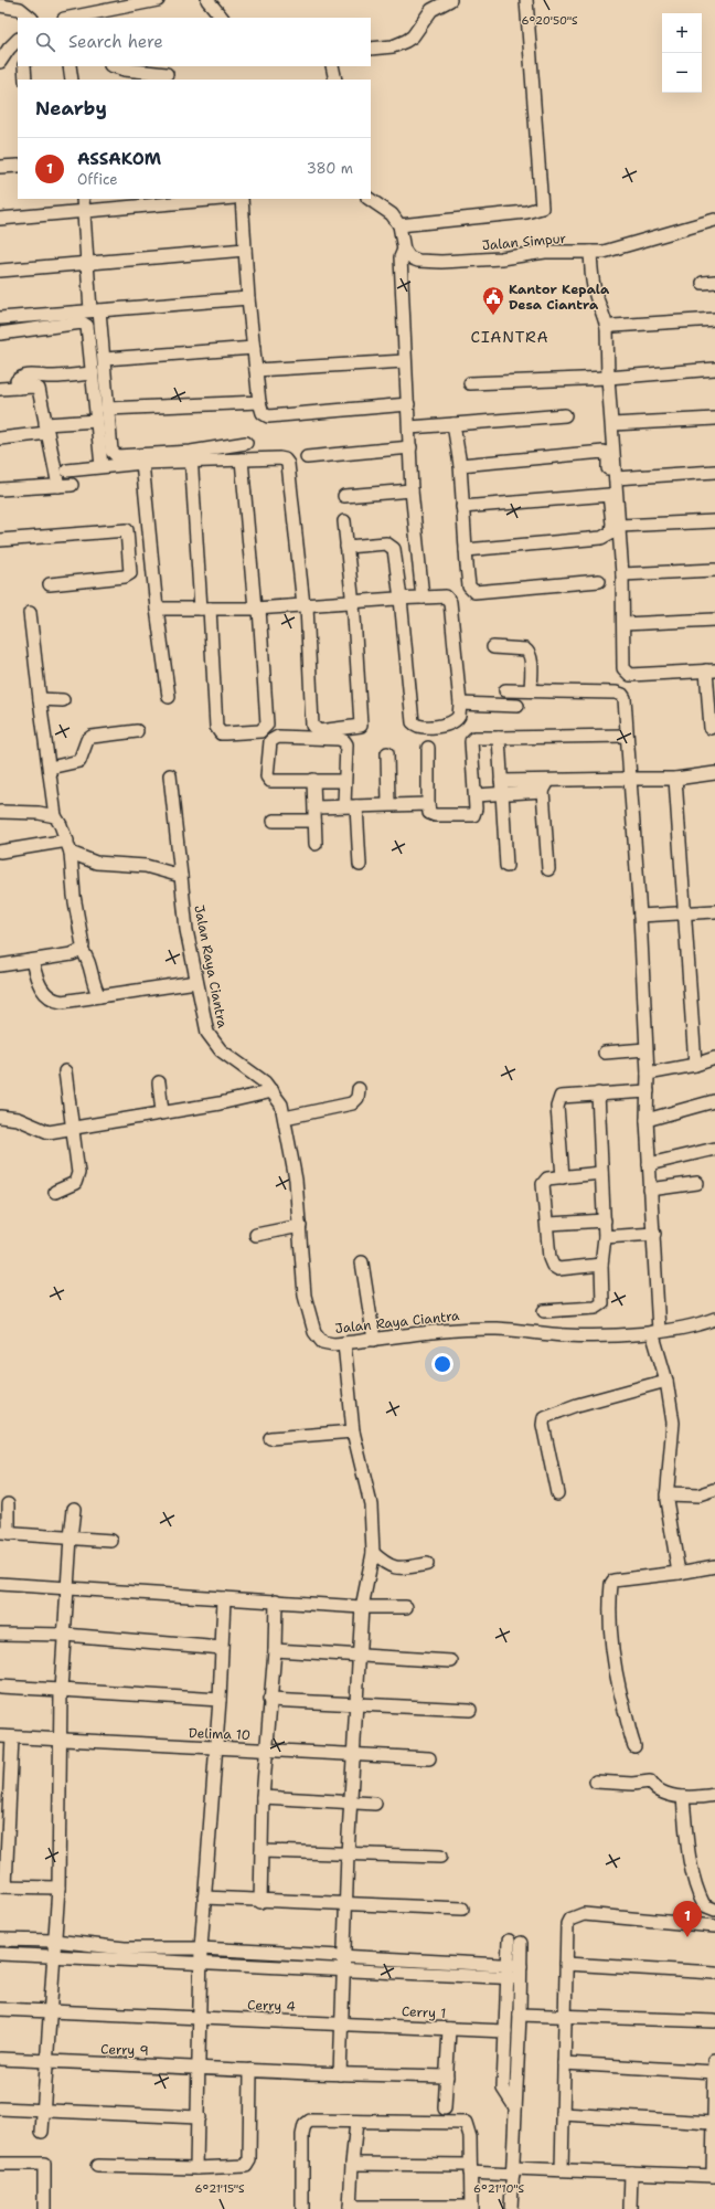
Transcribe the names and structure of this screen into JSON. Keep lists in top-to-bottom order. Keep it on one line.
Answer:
{"streets":{"street":["Jalan Simpur","Jalan Raya Ciantra","Delima 10","Cerry 4","Cerry 1","Cerry 9"]},"crossings":[["Cerry 4","Cerry 1"]],"districts":["CIANTRA"],"places":{"public building":["Kantor Kepala Desa Ciantra"]},"page":{"map_buttons":["+","−"],"search":"Search here","heading":"Nearby","list":[{"mark":"1","name":"ASSAKOM","note":"Office","value":"380 m"}],"pins":"1"},"coordinates":["6°20'50\"S","6°21'15\"S","6°21'10\"S"]}
